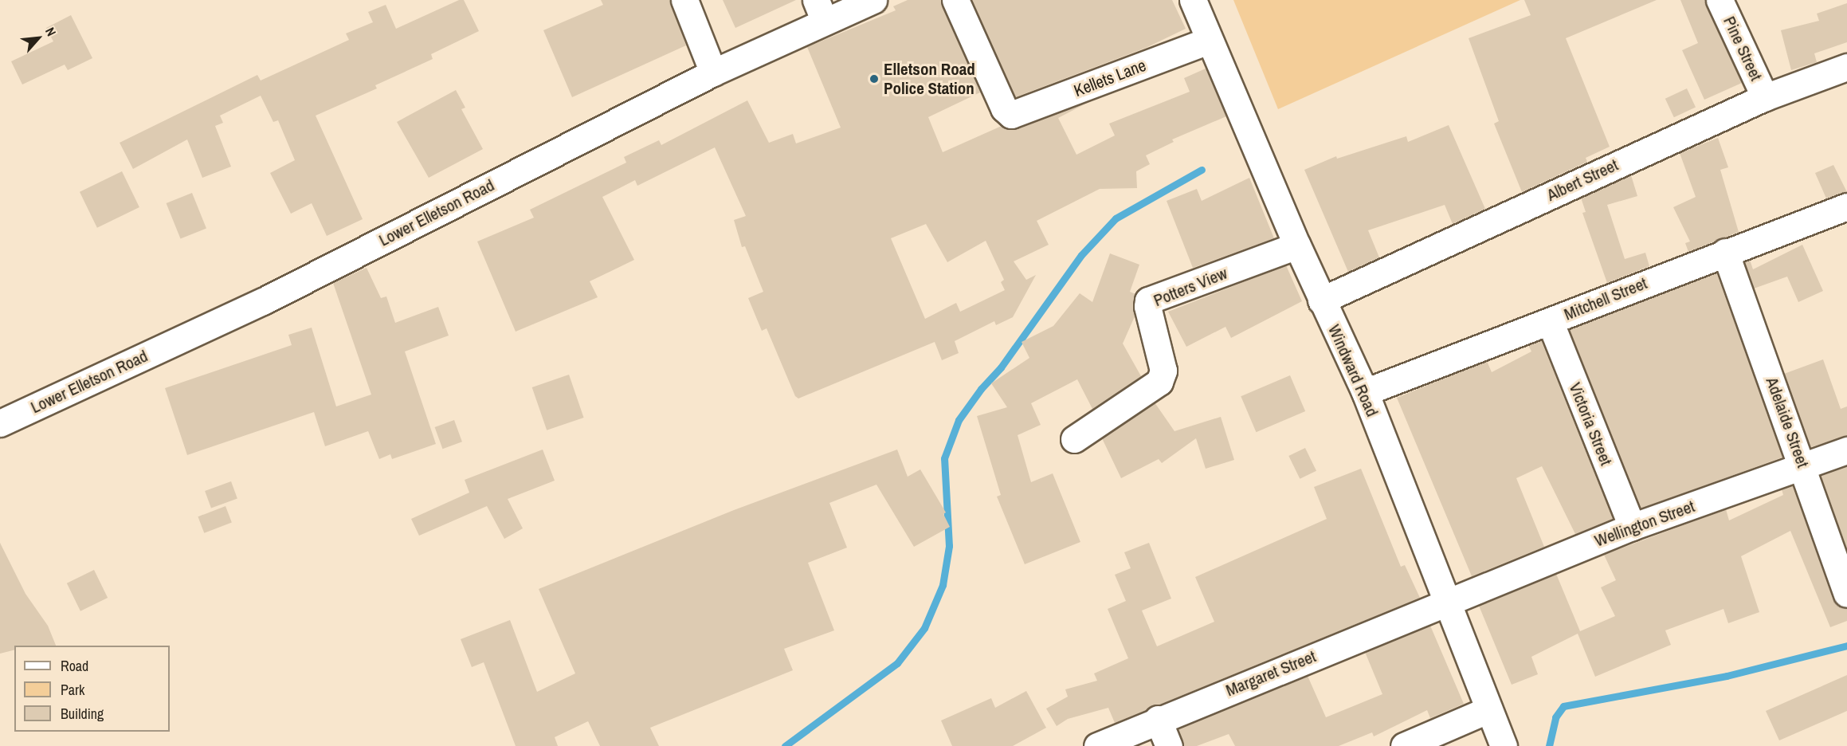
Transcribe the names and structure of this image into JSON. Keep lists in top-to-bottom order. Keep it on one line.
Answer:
{"streets":{"street":["Pine Street","Kellets Lane","Albert Street","Lower Elletson Road","Potters View","Mitchell Street","Windward Road","Adelaide Street","Victoria Street","Wellington Street","Margaret Street"]},"crossings":[["Pine Street","Albert Street"],["Kellets Lane","Windward Road"],["Albert Street","Windward Road"],["Potters View","Windward Road"],["Mitchell Street","Windward Road"],["Mitchell Street","Adelaide Street"],["Mitchell Street","Victoria Street"],["Windward Road","Wellington Street"],["Windward Road","Margaret Street"],["Adelaide Street","Wellington Street"],["Victoria Street","Wellington Street"],["Wellington Street","Margaret Street"]],"places":["Elletson Road Police Station"],"legend":["Road","Park","Building"],"north":"top right"}
